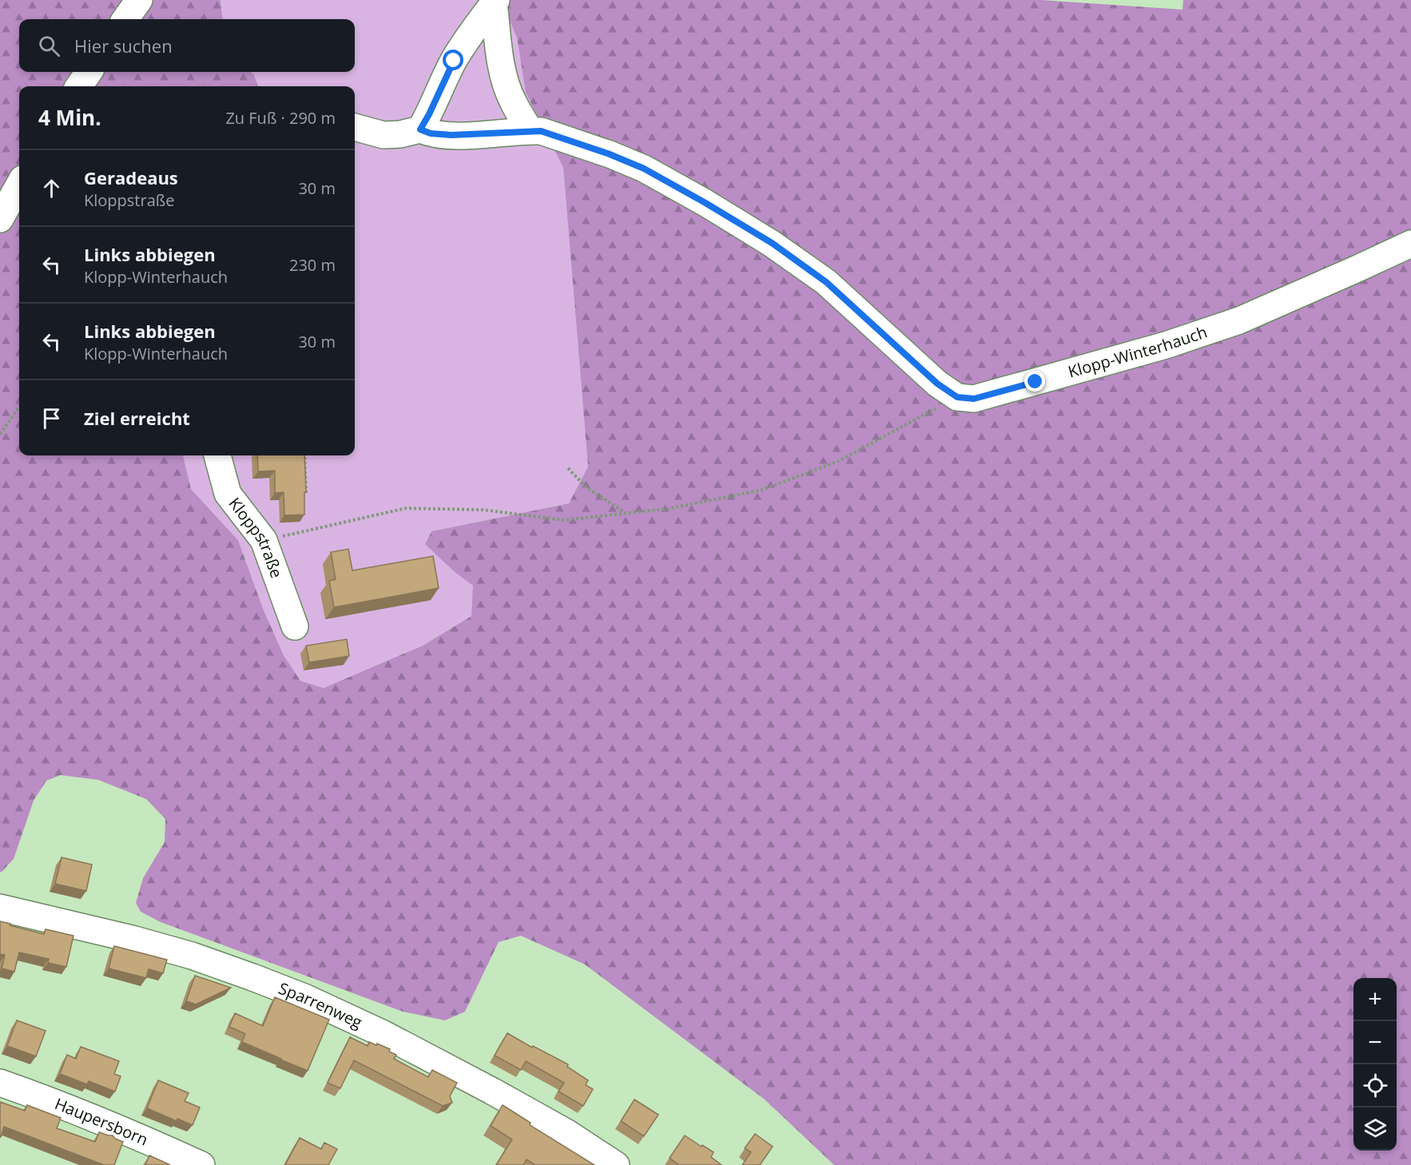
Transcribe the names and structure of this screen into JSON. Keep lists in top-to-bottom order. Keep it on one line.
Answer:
{"streets":{"street":["Klopp-Winterhauch","Kloppstraße","Sparrenweg","Haupersborn"]},"page":{"search":"Hier suchen","heading":["4 Min.","Zu Fuß · 290 m"],"list":[["Geradeaus","Kloppstraße","30 m"],["Links abbiegen","Klopp-Winterhauch","230 m"],["Links abbiegen","Klopp-Winterhauch","30 m"],"Ziel erreicht"],"map_buttons":["+","−"]}}
